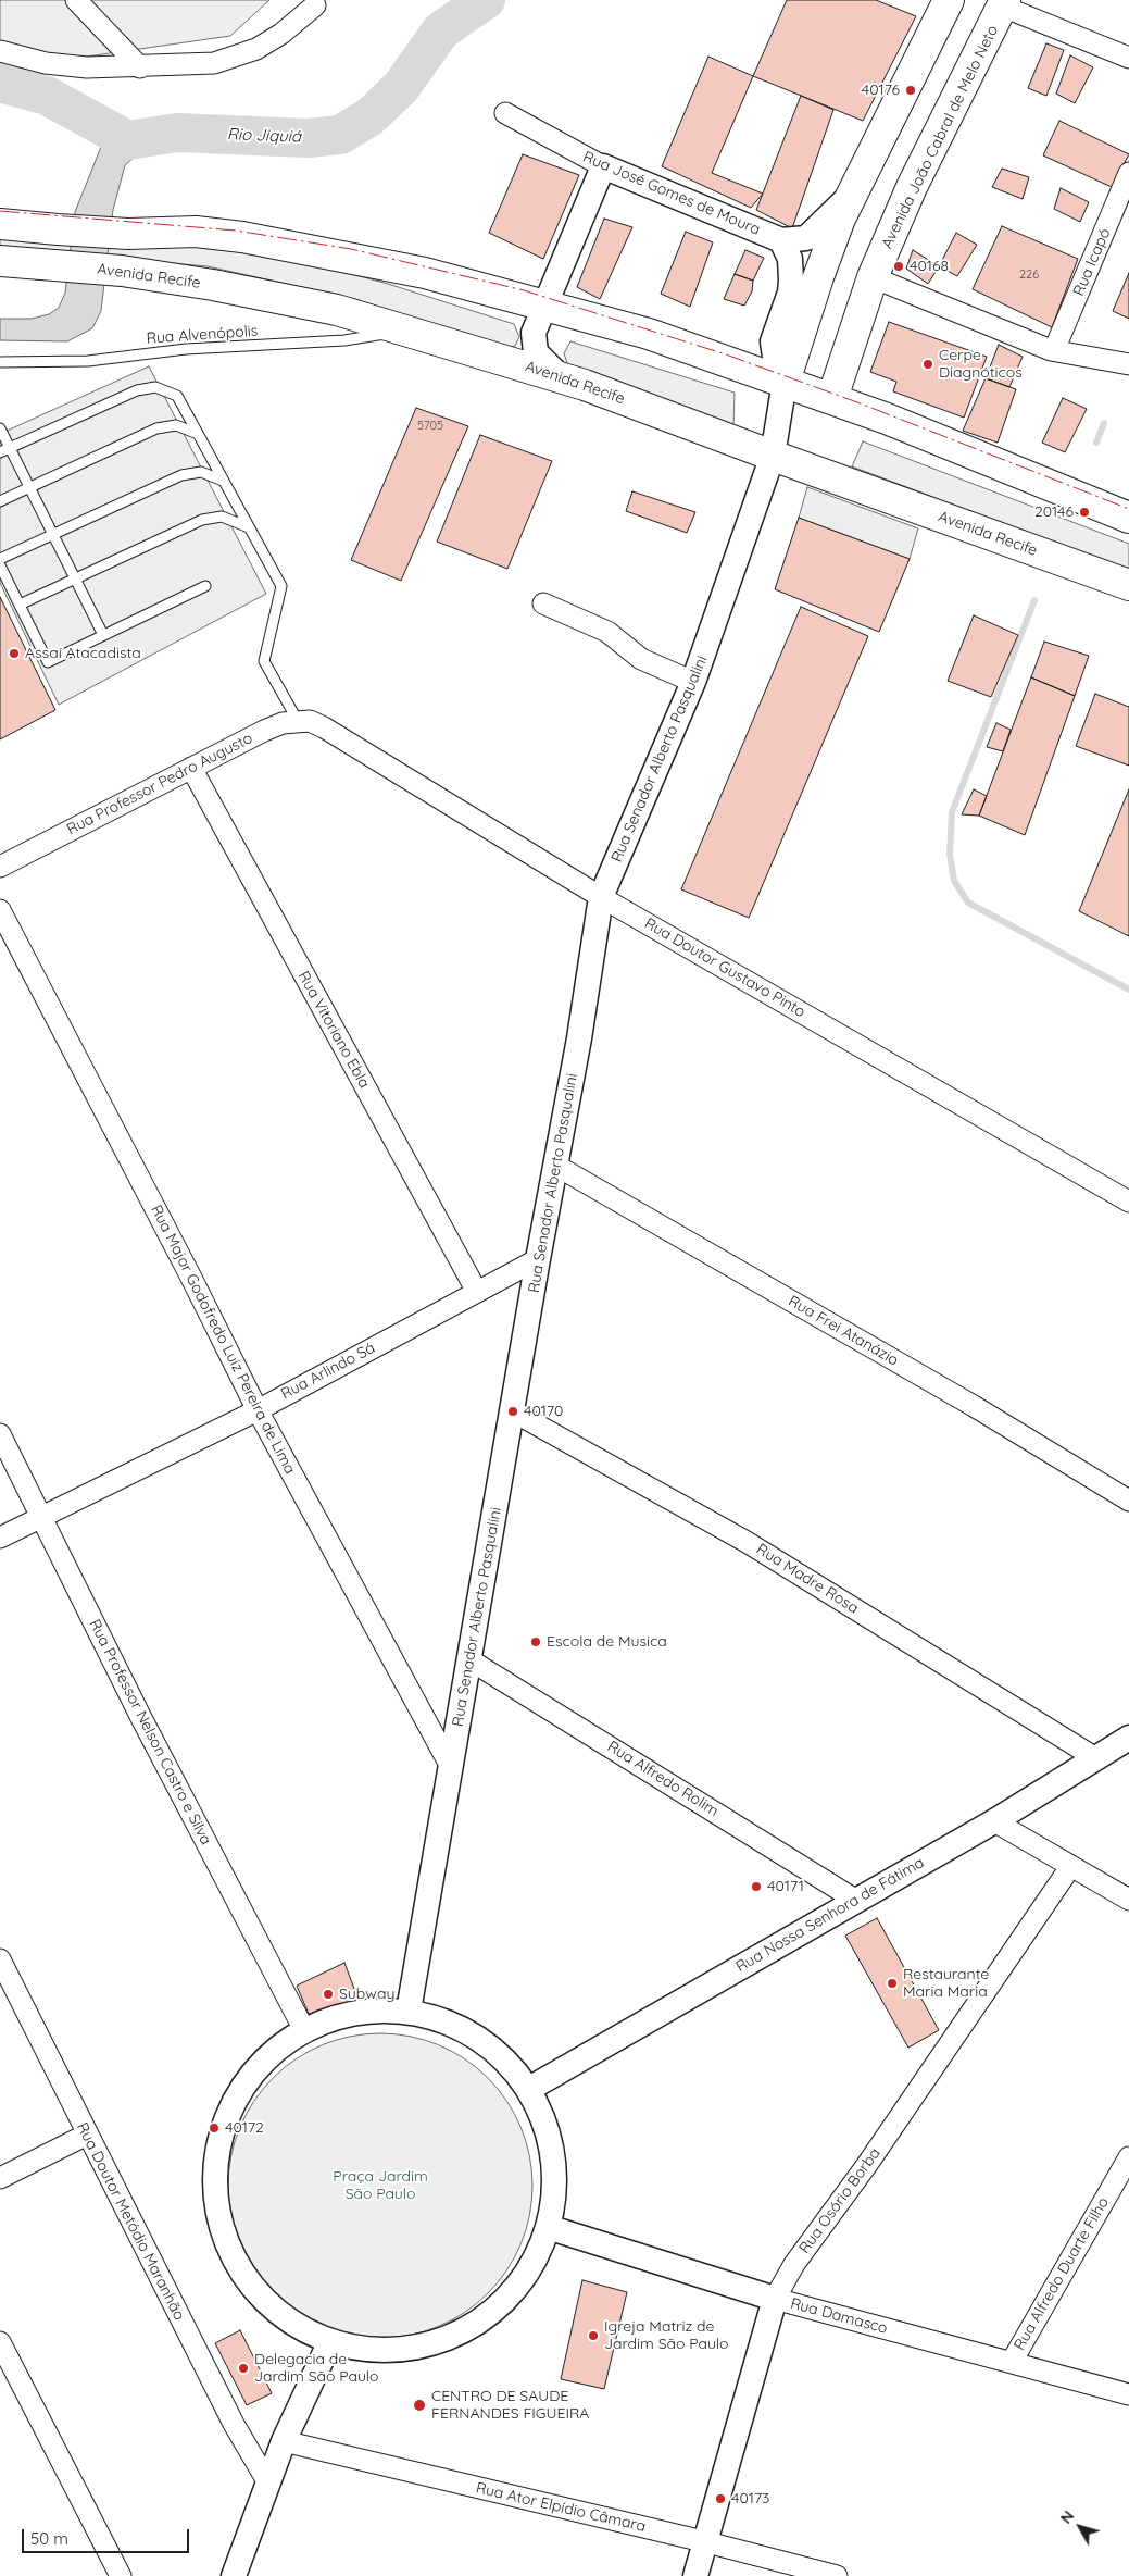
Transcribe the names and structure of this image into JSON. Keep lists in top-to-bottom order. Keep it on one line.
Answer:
{"streets":{"main road":["Avenida João Cabral de Melo Neto","Avenida Recife"],"street":["Rua José Gomes de Moura","Rua Icapó","Rua Senador Alberto Pasqualini","Rua Professor Pedro Augusto","Rua Doutor Gustavo Pinto","Rua Vitoriano Ebla","Rua Frei Atanázio","Rua Major Godofredo Luiz Pereira de Lima","Rua Arlindo Sá","Rua Madre Rosa","Rua Professor Nelson Castro e Silva","Rua Alfredo Rolim","Rua Nossa Senhora de Fátima","Rua Osório Borba","Rua Doutor Metódio Maranhão","Rua Alfredo Duarte Filho","Rua Damasco","Rua Ator Elpídio Câmara"],"lane":["Rua Alvenópolis"]},"crossings":[["Avenida Recife","Rua Alvenópolis"],["Avenida Recife","Rua Senador Alberto Pasqualini"],["Rua Senador Alberto Pasqualini","Rua Doutor Gustavo Pinto"],["Rua Senador Alberto Pasqualini","Rua Frei Atanázio"],["Rua Senador Alberto Pasqualini","Rua Major Godofredo Luiz Pereira de Lima"],["Rua Senador Alberto Pasqualini","Rua Arlindo Sá"],["Rua Senador Alberto Pasqualini","Rua Madre Rosa"],["Rua Senador Alberto Pasqualini","Rua Alfredo Rolim"],["Rua Professor Pedro Augusto","Rua Doutor Gustavo Pinto"],["Rua Professor Pedro Augusto","Rua Vitoriano Ebla"],["Rua Vitoriano Ebla","Rua Arlindo Sá"],["Rua Major Godofredo Luiz Pereira de Lima","Rua Arlindo Sá"],["Rua Arlindo Sá","Rua Professor Nelson Castro e Silva"],["Rua Madre Rosa","Rua Nossa Senhora de Fátima"],["Rua Alfredo Rolim","Rua Nossa Senhora de Fátima"],["Rua Osório Borba","Rua Damasco"],["Rua Osório Borba","Rua Ator Elpídio Câmara"],["Rua Alfredo Duarte Filho","Rua Damasco"]],"water":["Rio Jiquiá"],"parks":["Praça Jardim São Paulo"],"places":["40176","40168","Cerpe Diagnóticos","20146","Assaí Atacadista","40170","Escola de Musica","40171","Restaurante Maria Maria","Subway","40172","Igreja Matriz de Jardim São Paulo","Delegacia de Jardim São Paulo","CENTRO DE SAUDE FERNANDES FIGUEIRA","40173"],"house_numbers":["226","5705"],"scale_bar":"50 m","north":"top left"}
